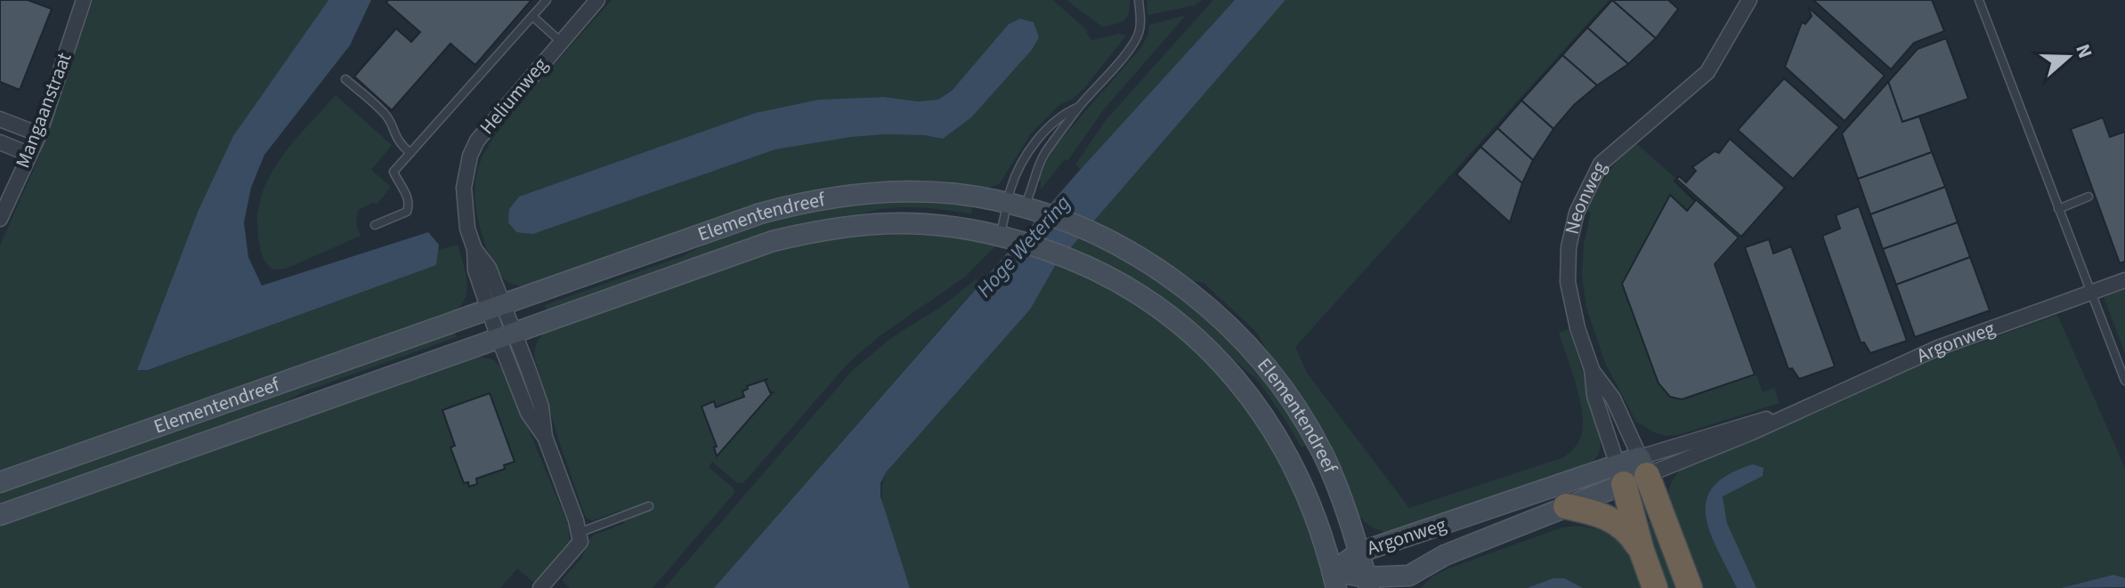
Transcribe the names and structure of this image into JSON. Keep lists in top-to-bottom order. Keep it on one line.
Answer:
{"streets":{"main road":["Elementendreef","Argonweg"],"street":["Heliumweg","Mangaanstraat","Neonweg"]},"crossings":[["Heliumweg","Elementendreef"],["Neonweg","Argonweg"],["Elementendreef","Argonweg"]],"water":["Hoge Wetering"],"north":"right"}
